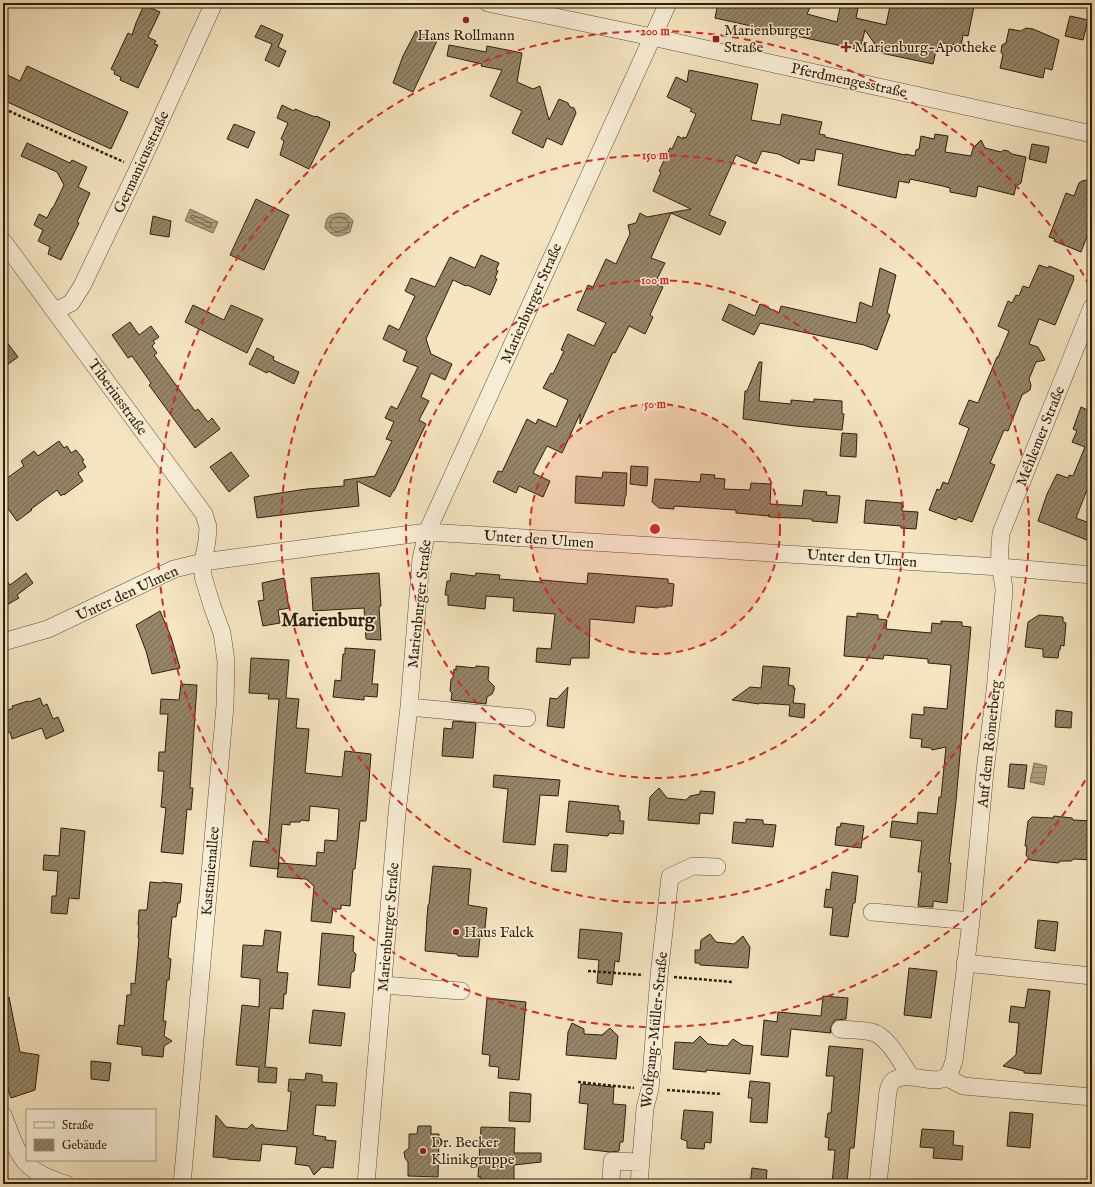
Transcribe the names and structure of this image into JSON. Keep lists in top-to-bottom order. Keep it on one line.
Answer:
{"streets":{"street":["Pferdmengesstraße","Germanicusstraße","Marienburger Straße","Tiberiusstraße","Mehlemer Straße","Unter den Ulmen","Auf dem Römerberg","Kastanienallee","Wolfgang-Müller-Straße"]},"crossings":[["Pferdmengesstraße","Marienburger Straße"],["Germanicusstraße","Tiberiusstraße"],["Marienburger Straße","Unter den Ulmen"],["Tiberiusstraße","Unter den Ulmen"],["Tiberiusstraße","Kastanienallee"],["Mehlemer Straße","Unter den Ulmen"],["Mehlemer Straße","Auf dem Römerberg"],["Unter den Ulmen","Auf dem Römerberg"],["Unter den Ulmen","Kastanienallee"]],"districts":["Marienburg"],"places":{"other":["Hans Rollmann","Haus Falck","Dr. Becker Klinikgruppe"],"transit":["Marienburger Straße"],"health":["Marienburg-Apotheke"]},"legend":["Straße","Gebäude"],"rings":["200 m","150 m","100 m","50 m"]}
